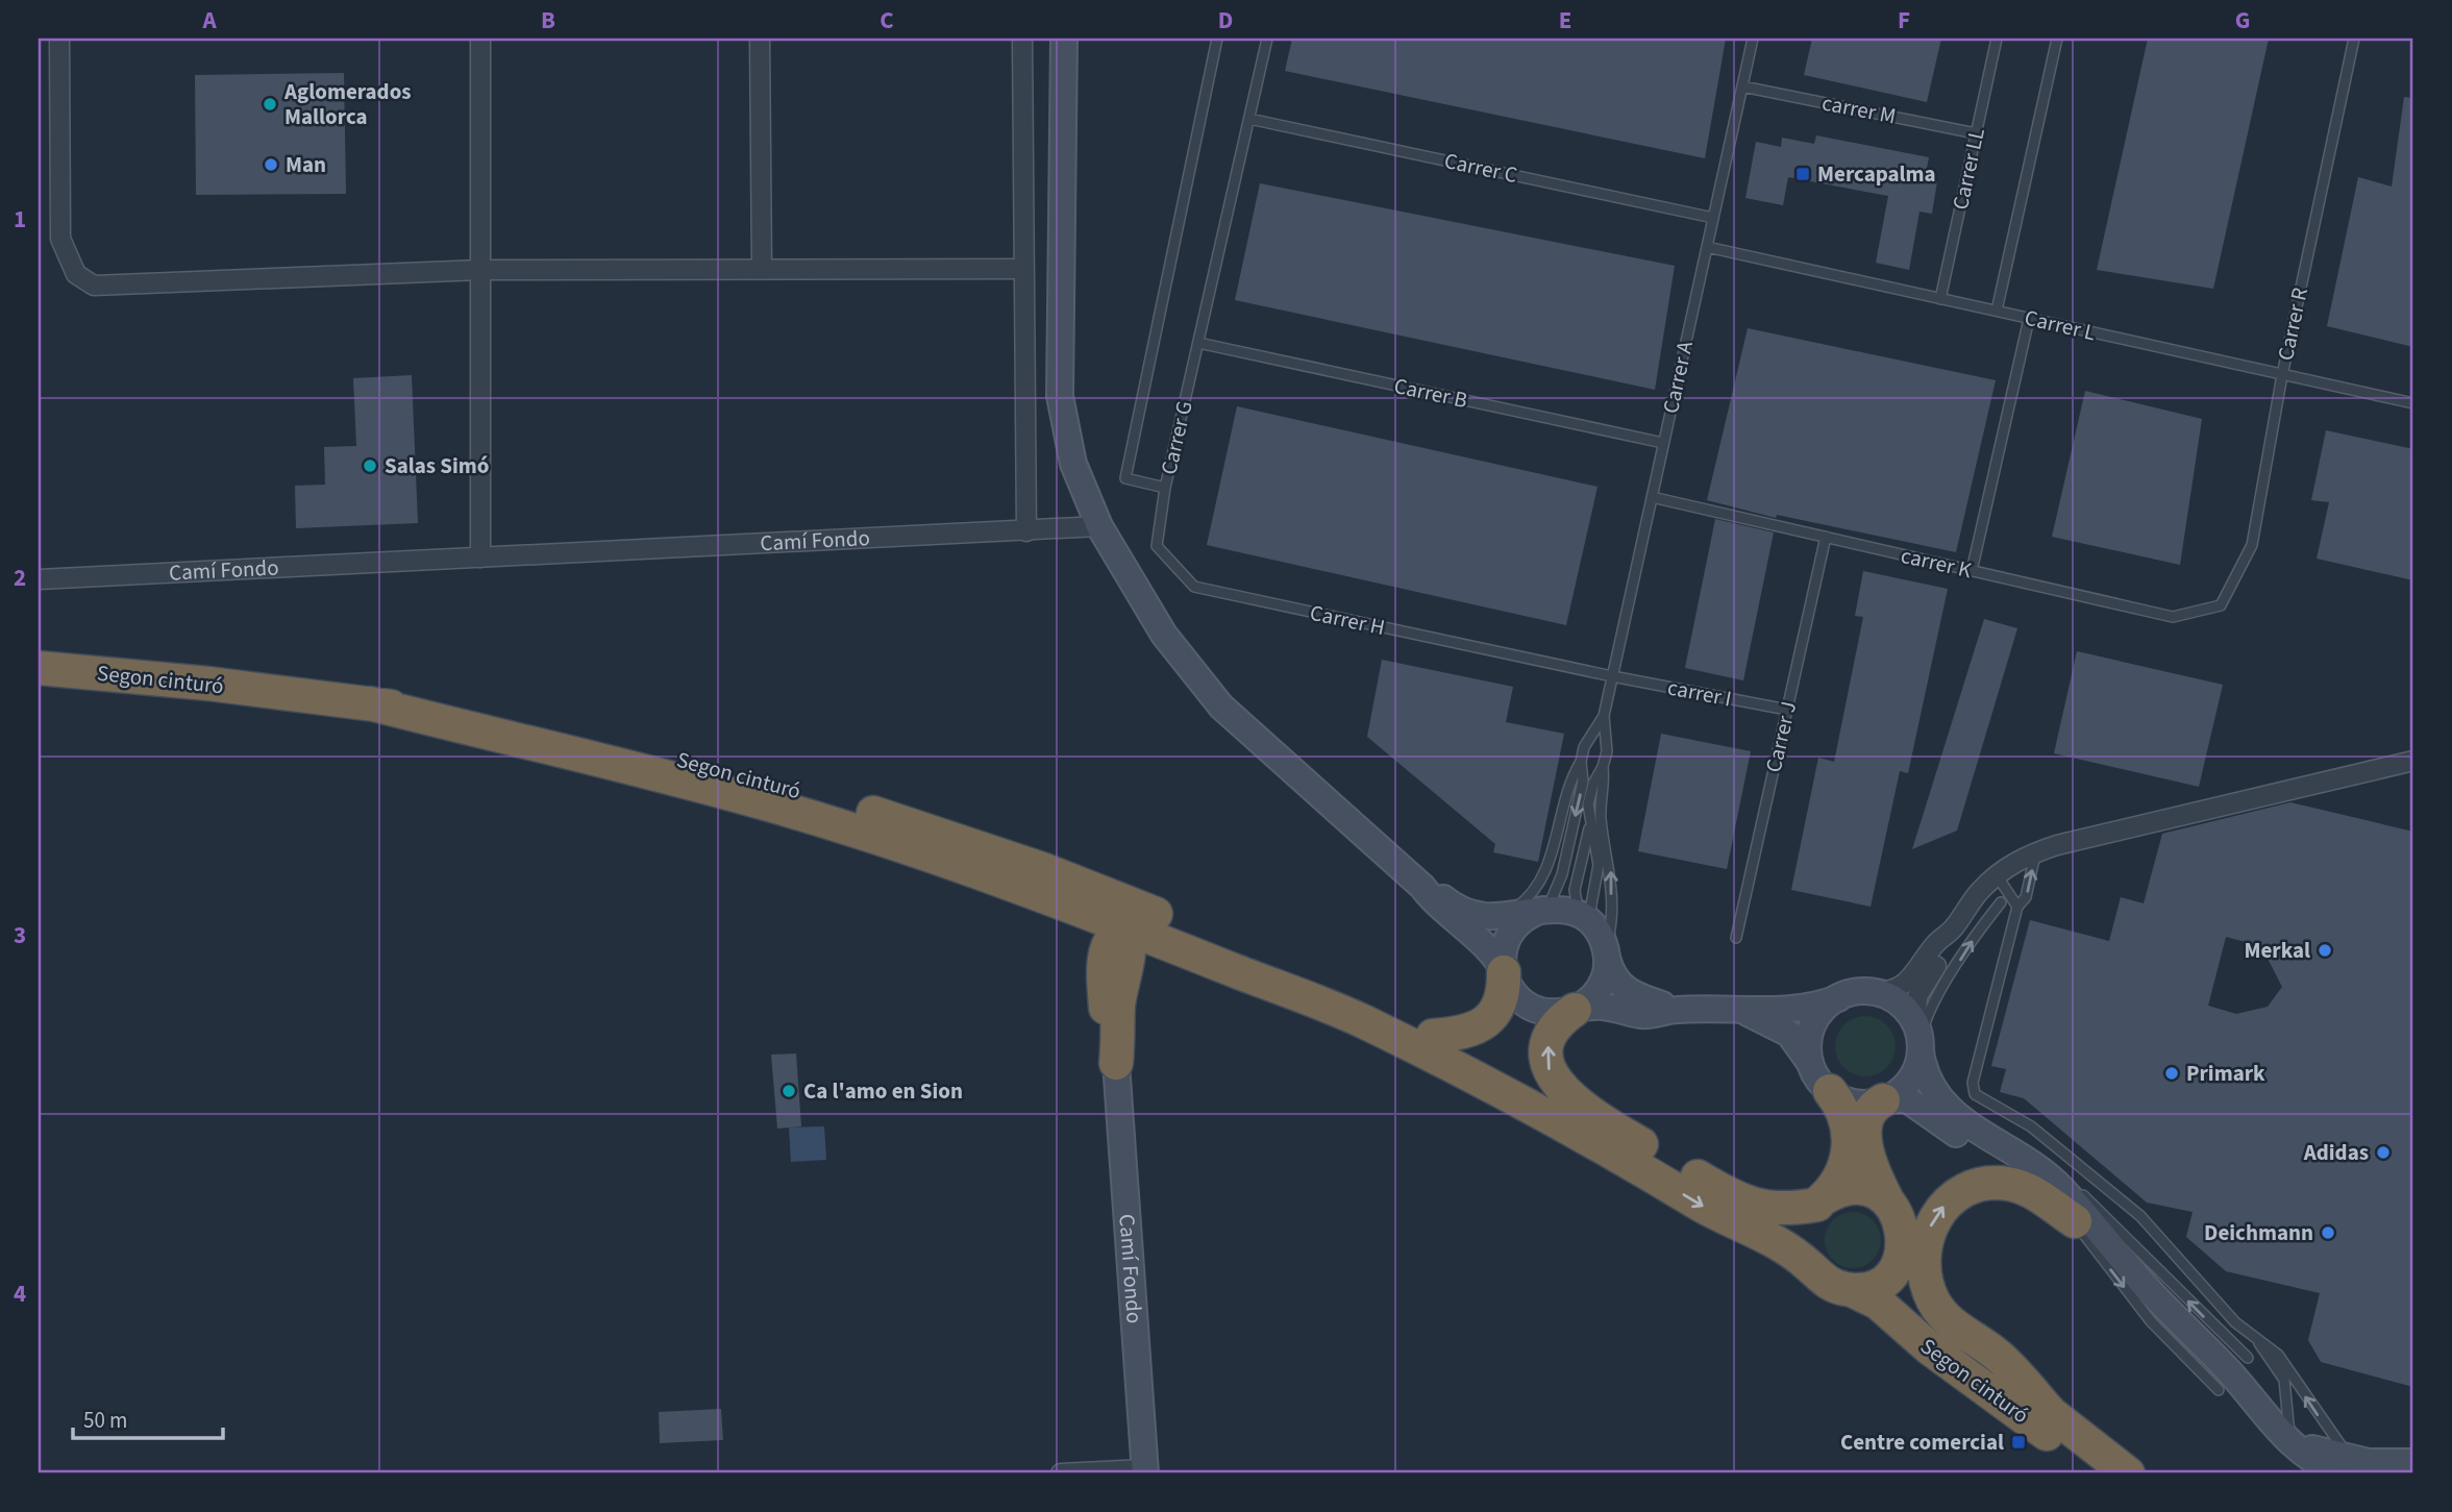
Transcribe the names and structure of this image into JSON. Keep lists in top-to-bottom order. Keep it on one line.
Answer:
{"streets":{"highway":["Segon cinturó"],"street":["Camí Fondo"],"lane":["carrer M","Carrer C","Carrer LL","Carrer R","Carrer L","Carrer A","Carrer B","Carrer G","carrer K","Carrer H","carrer I","Carrer J"]},"crossings":[["carrer M","Carrer LL"],["carrer M","Carrer A"],["Carrer C","Carrer A"],["Carrer C","Carrer G"],["Carrer LL","Carrer L"],["Carrer R","Carrer L"],["Carrer R","carrer K"],["Carrer L","Carrer A"],["Carrer A","Carrer B"],["Carrer A","carrer K"],["Carrer A","Carrer H"],["Carrer A","carrer I"],["Carrer B","Carrer G"],["Carrer G","Carrer H"],["carrer K","Carrer J"],["Carrer H","carrer I"],["carrer I","Carrer J"]],"places":{"other":["Aglomerados Mallorca","Man","Salas Simó","Merkal","Primark","Ca l'amo en Sion","Adidas","Deichmann"],"transit":["Mercapalma","Centre comercial"]},"scale_bar":"50 m","grid":{"columns":["A","B","C","D","E","F","G"],"rows":["1","2","3","4"]}}
